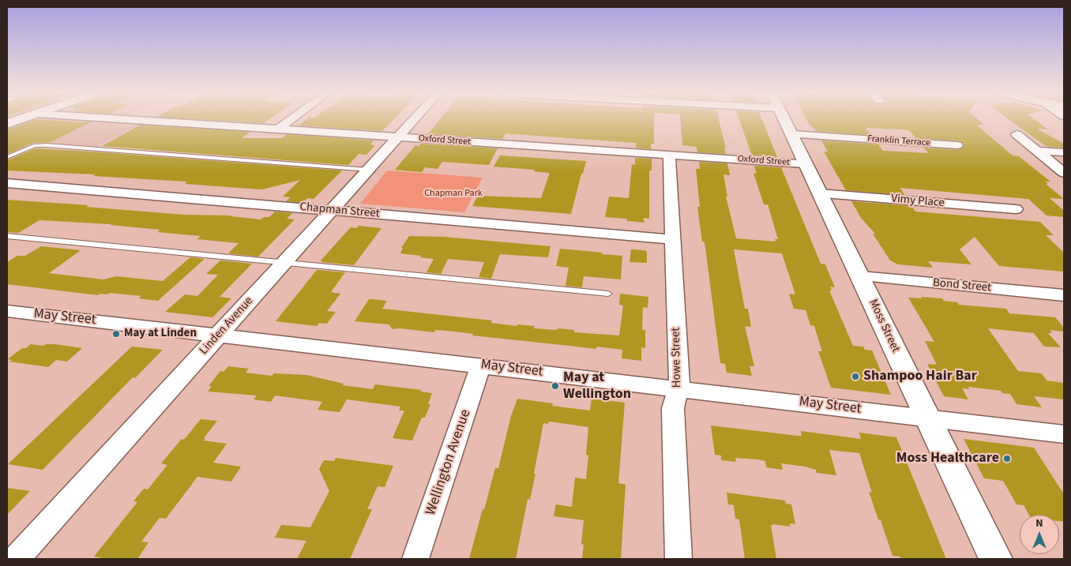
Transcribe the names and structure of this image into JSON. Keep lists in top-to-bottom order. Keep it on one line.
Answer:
{"streets":{"street":["Oxford Street","Franklin Terrace","Vimy Place","Chapman Street","Bond Street","May Street","Linden Avenue","Moss Street","Howe Street","Wellington Avenue"]},"crossings":[["Oxford Street","Linden Avenue"],["Oxford Street","Moss Street"],["Oxford Street","Howe Street"],["Franklin Terrace","Moss Street"],["Vimy Place","Moss Street"],["Chapman Street","Linden Avenue"],["Chapman Street","Howe Street"],["Bond Street","Moss Street"],["May Street","Linden Avenue"],["May Street","Moss Street"],["May Street","Howe Street"],["May Street","Wellington Avenue"]],"parks":["Chapman Park"],"places":["May at Linden","Shampoo Hair Bar","May at Wellington","Moss Healthcare"],"north":"top"}
